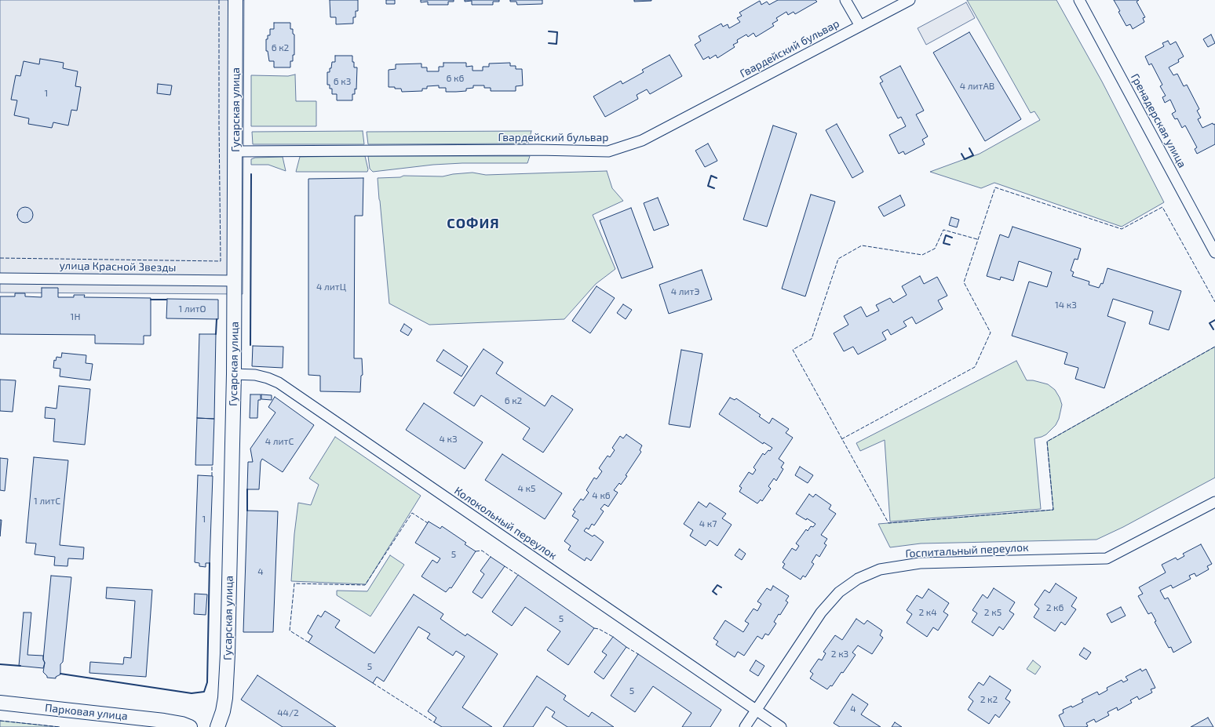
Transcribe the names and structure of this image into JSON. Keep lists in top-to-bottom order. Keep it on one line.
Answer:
{"streets":{"street":["Гвардейский бульвар","Гусарская улица","Гренадерская улица","улица Красной Звезды","Колокольный переулок","Госпитальный переулок","Парковая улица"]},"crossings":[["Гвардейский бульвар","Гусарская улица"],["Гусарская улица","улица Красной Звезды"],["Гусарская улица","Колокольный переулок"],["Колокольный переулок","Госпитальный переулок"]],"districts":["СОФИЯ"],"house_numbers":["6 к2","6 к6","6 к3","4 литАВ","1","4 литЦ","4 литЭ","14 к3","1 литО","1Н","6 к2","4 к3","4 литС","4 к5","4 к6","1 литС","1","4 к7","5","4","2 к6","2 к4","2 к5","5","2 к3","5","5","2 к2","4","44/2"]}
